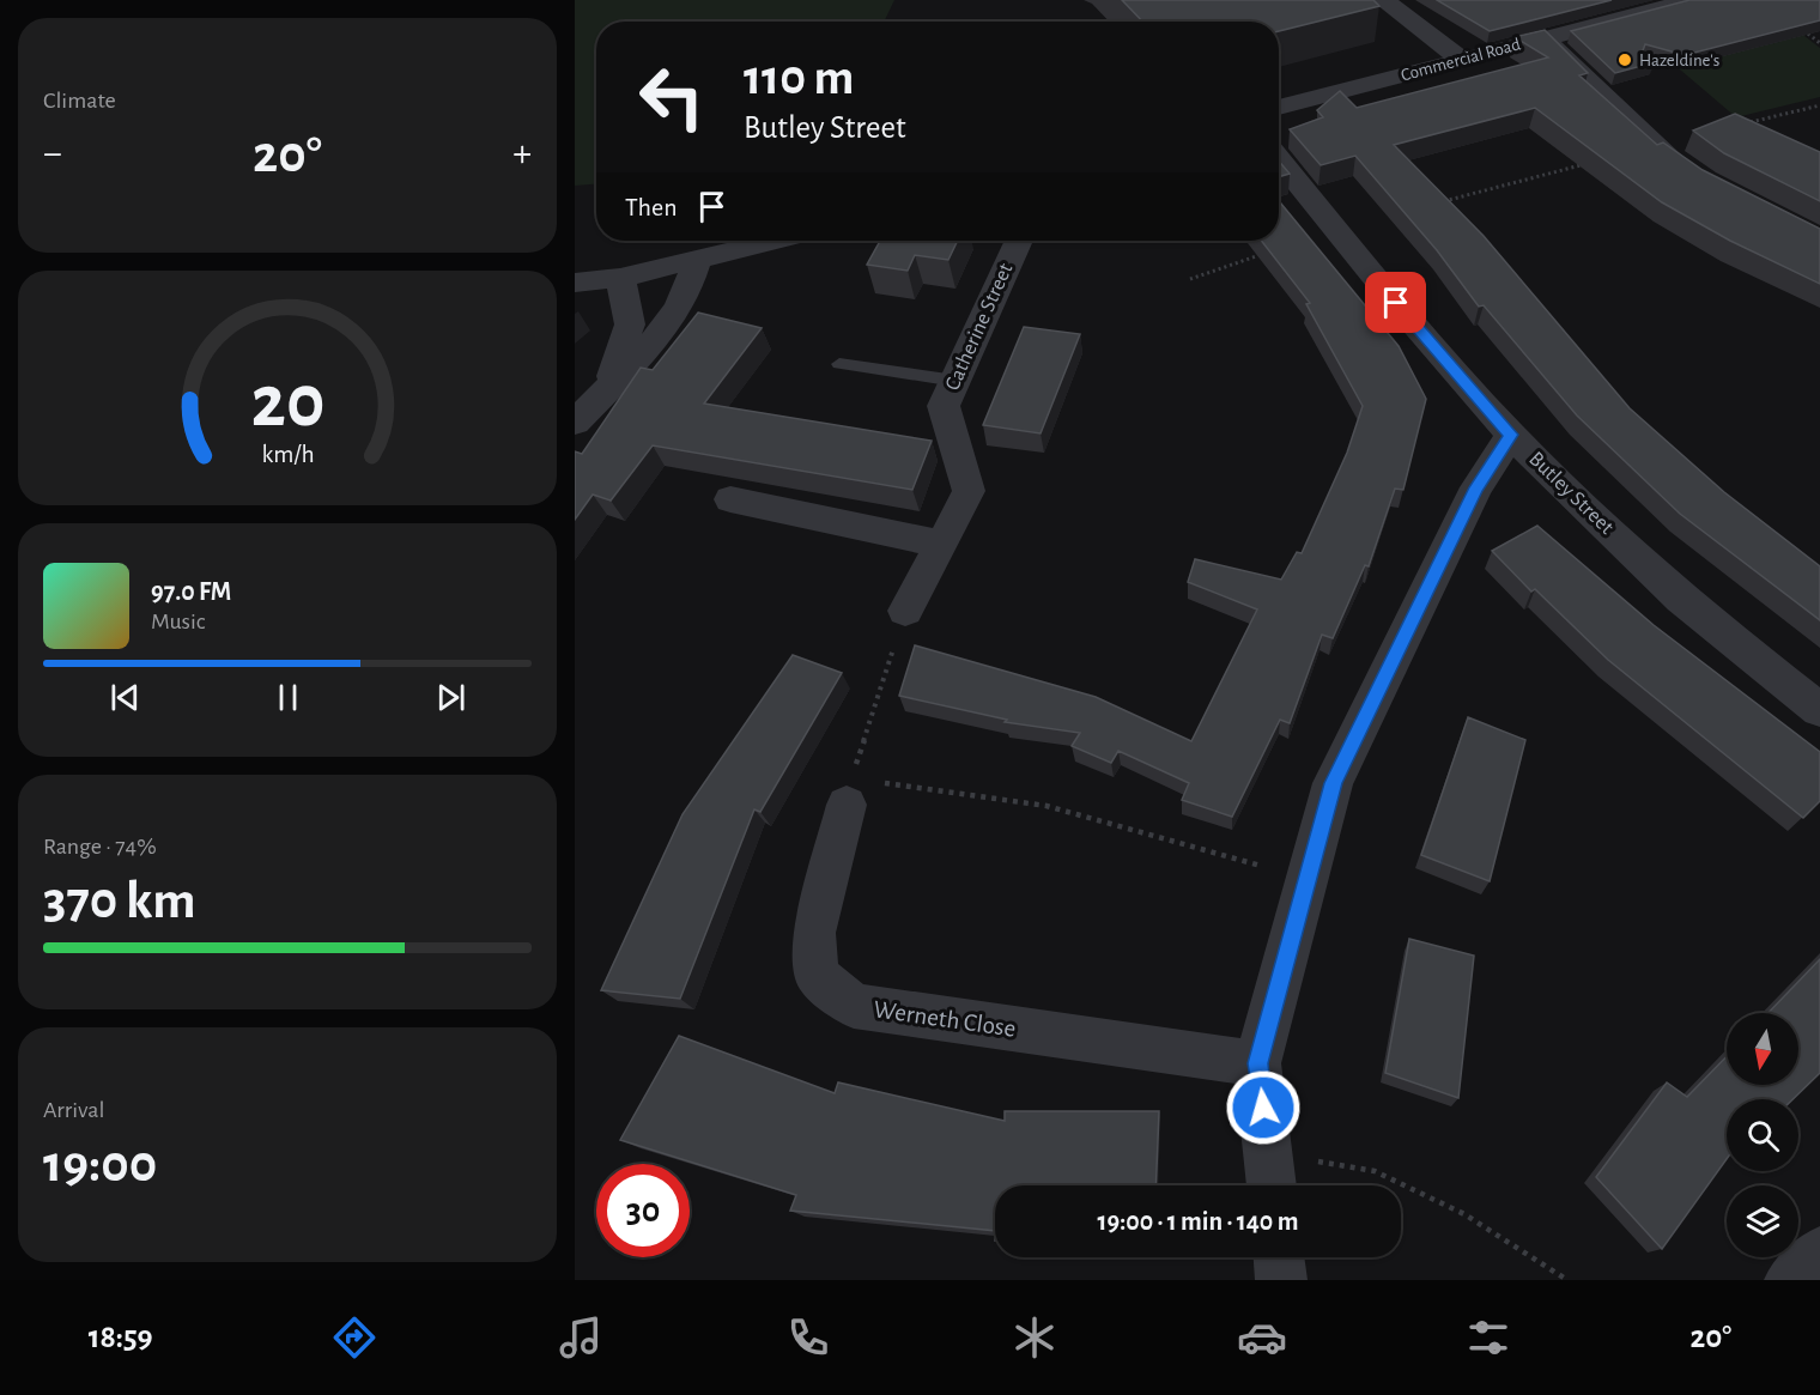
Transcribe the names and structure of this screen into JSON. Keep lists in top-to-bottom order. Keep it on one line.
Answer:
{"streets":{"street":["Commercial Road","Catherine Street","Butley Street","Werneth Close"]},"places":["Hazeldine's"],"north":"bottom","page":{"tile":["Climate",["Range · 74%","370 km"],["Arrival","19:00"]],"turn":["110 m","Butley Street"],"heat":["−","20°","+"],"then":"Then","song":["97.0 FM","Music"],"limit":"30","trip":"19:00 · 1 min · 140 m","tabs":["18:59","20°"],"gauge":["20","km/h"]}}
